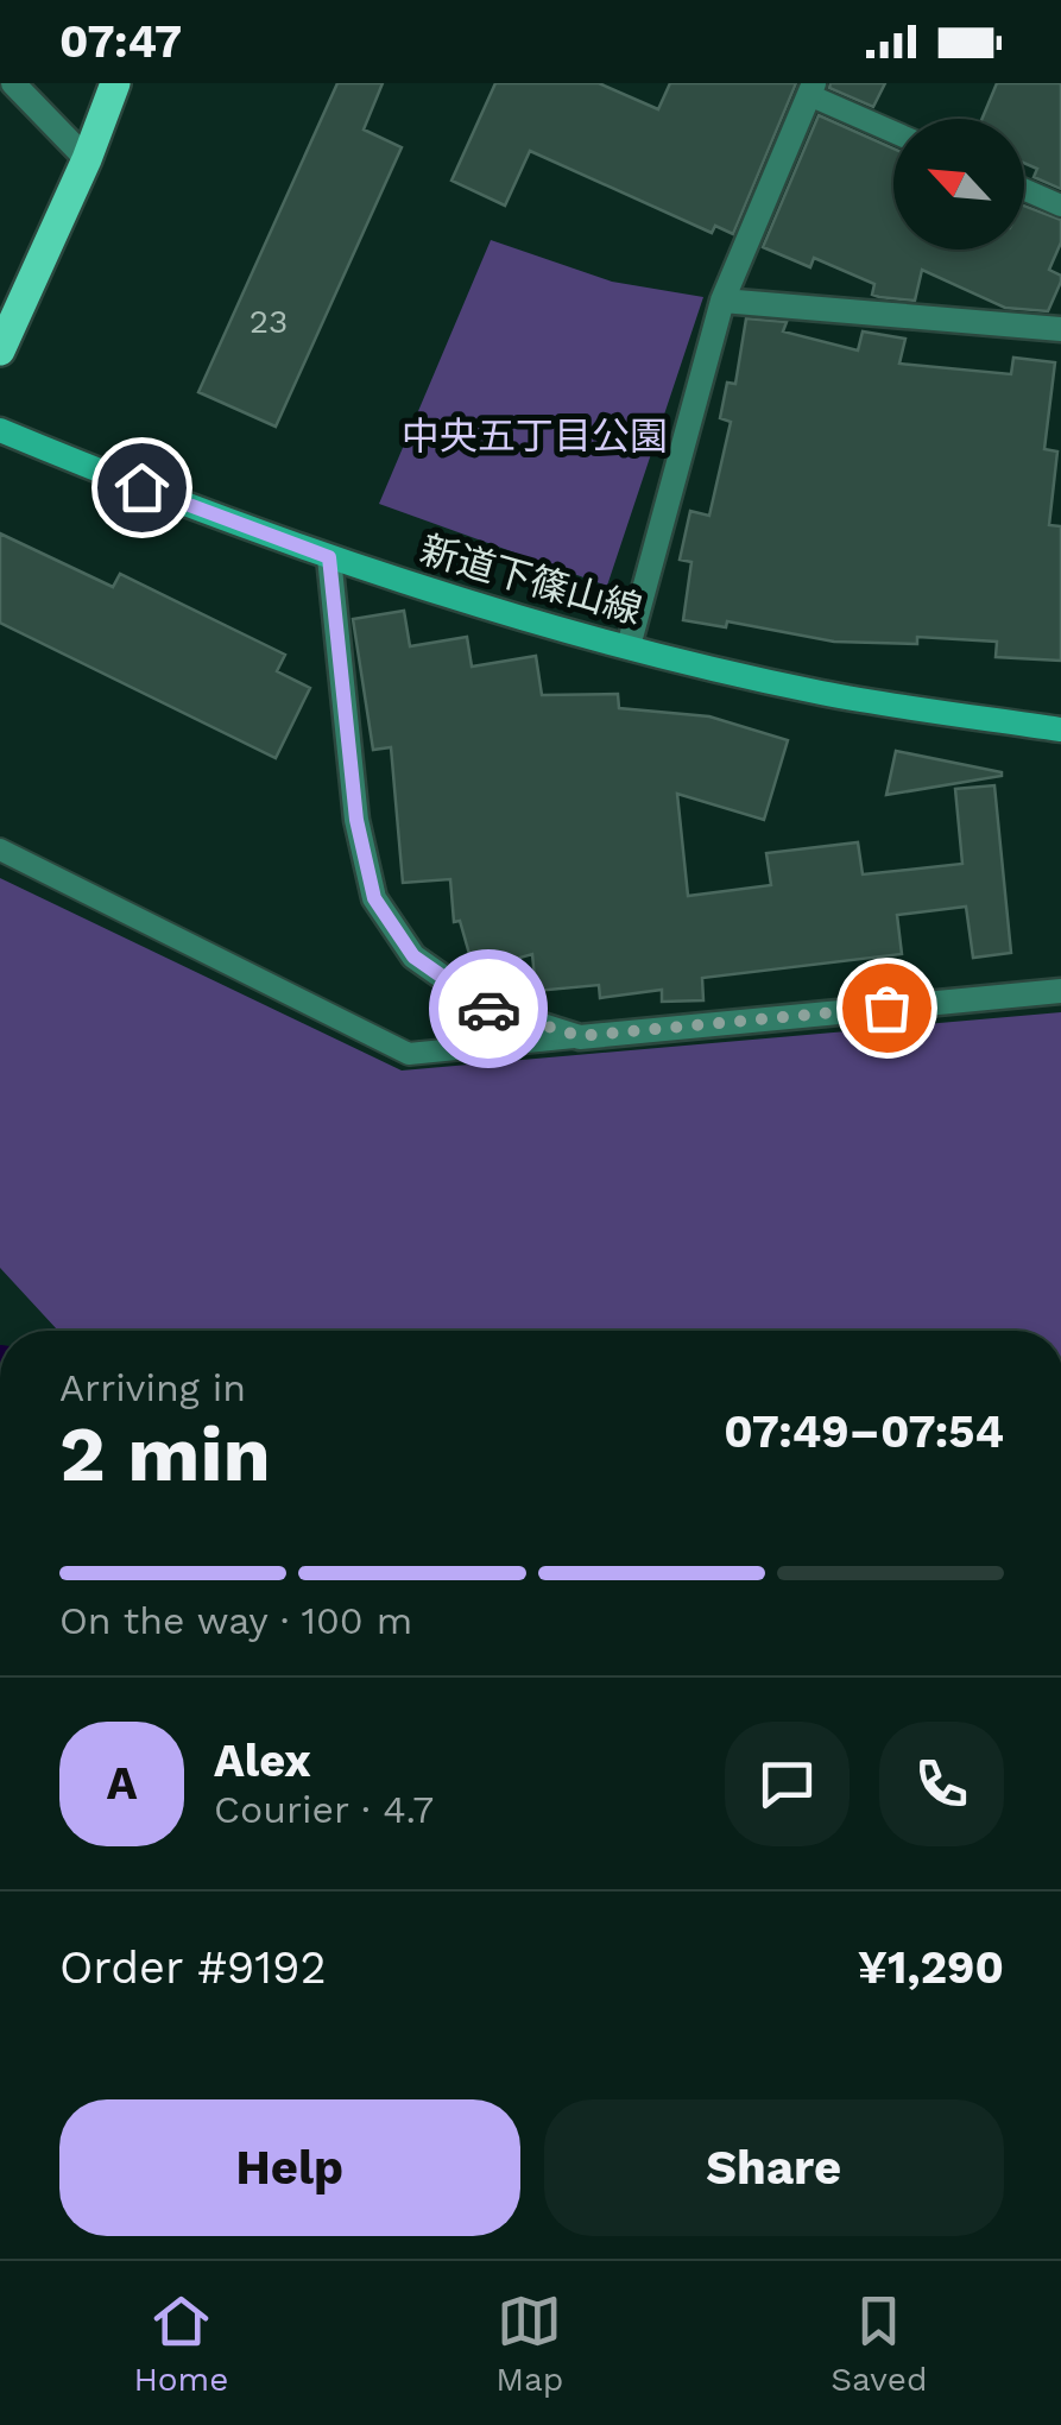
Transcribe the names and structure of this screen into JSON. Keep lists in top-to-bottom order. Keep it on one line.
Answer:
{"streets":{"street":["新道下篠山線"]},"parks":["中央五丁目公園"],"house_numbers":["23"],"north":"top left","page":{"status":"07:47","heading":["2 min","Arriving in","07:49–07:54"],"panel":["Alex","Courier · 4.7","Order #9192","¥1,290"],"bar":"On the way · 100 m","round":"A","buttons":["Help","Share"],"tabs":["Home","Map","Saved"]}}
